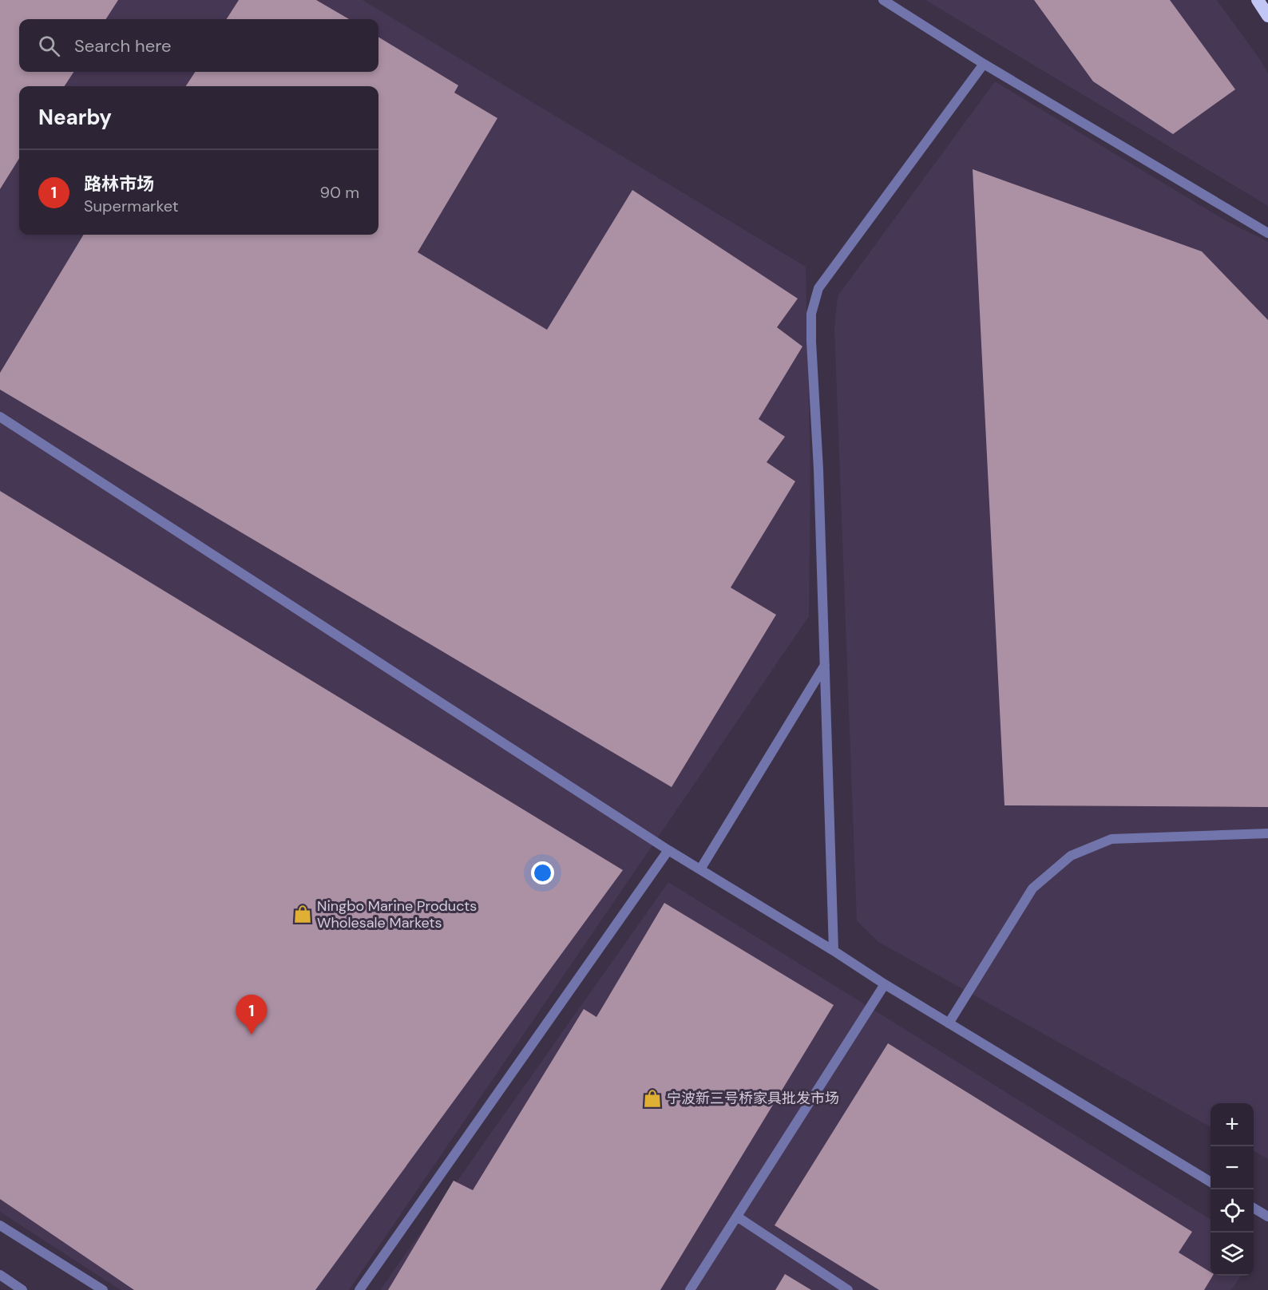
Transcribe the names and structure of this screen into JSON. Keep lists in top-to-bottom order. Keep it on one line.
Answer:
{"places":{"shop":["Ningbo Marine Products Wholesale Markets","宁波新三号桥家具批发市场"]},"page":{"search":"Search here","heading":"Nearby","list":[{"mark":"1","name":"路林市场","note":"Supermarket","value":"90 m"}],"pins":"1","map_buttons":["+","−"]}}
